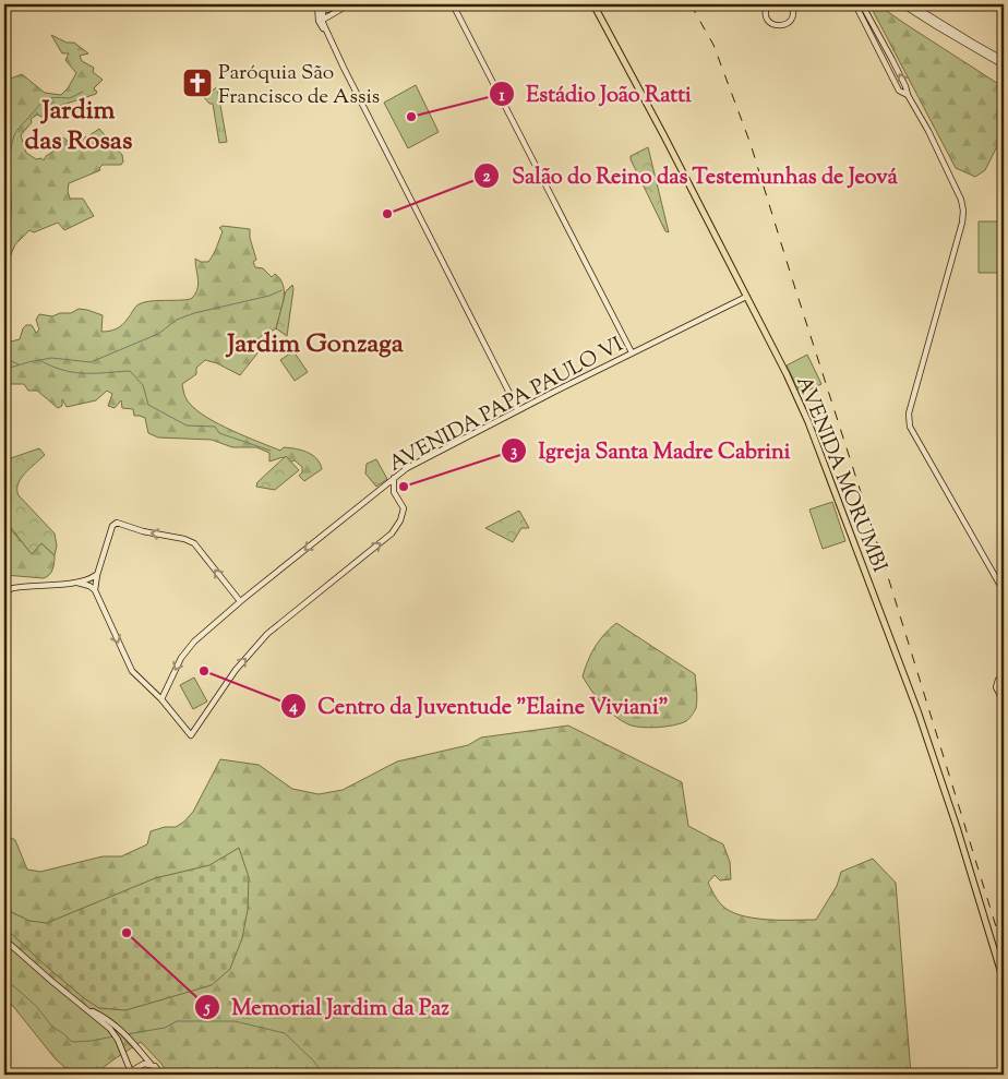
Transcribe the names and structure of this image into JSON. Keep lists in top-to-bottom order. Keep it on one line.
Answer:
{"streets":{"main road":["AVENIDA PAPA PAULO VI","AVENIDA MORUMBI"]},"crossings":[["AVENIDA PAPA PAULO VI","AVENIDA MORUMBI"]],"one_way":["AVENIDA PAPA PAULO VI"],"districts":["Jardim das Rosas","Jardim Gonzaga"],"places":{"church":["Paróquia São Francisco de Assis"],"other":["Estádio João Ratti","Salão do Reino das Testemunhas de Jeová","Igreja Santa Madre Cabrini","Centro da Juventude \"Elaine Viviani\"","Memorial Jardim da Paz"]}}
